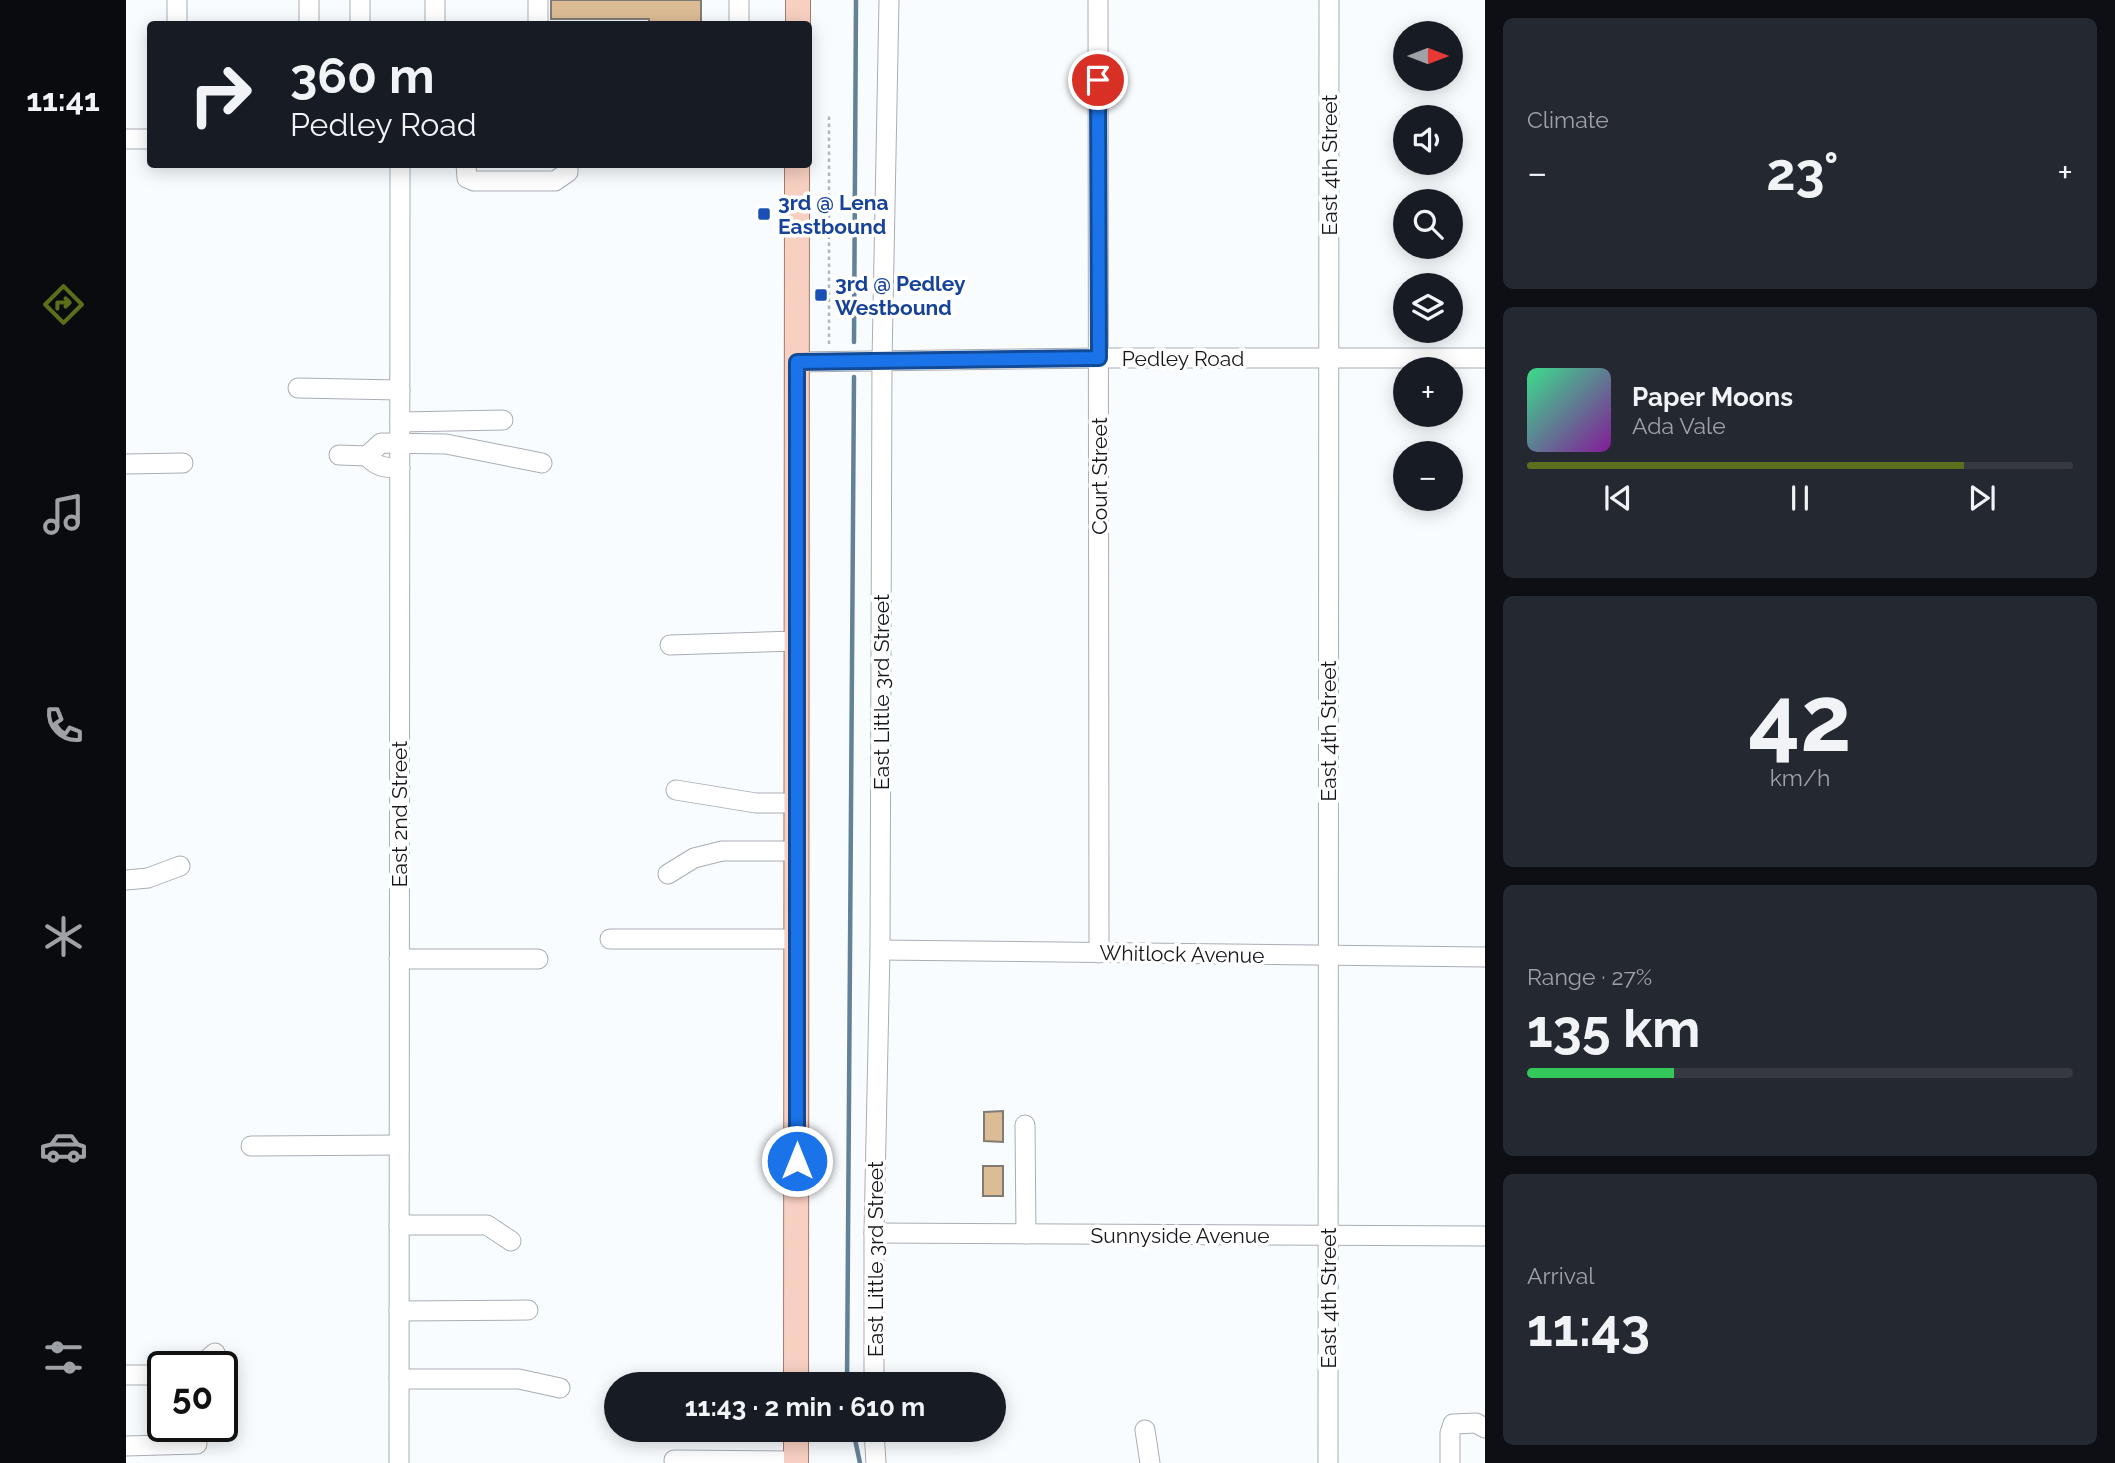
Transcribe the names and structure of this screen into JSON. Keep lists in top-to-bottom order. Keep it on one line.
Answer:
{"streets":{"street":["East 4th Street","Pedley Road","Court Street","East Little 3rd Street","East 2nd Street","Whitlock Avenue","Sunnyside Avenue"]},"crossings":[["East 4th Street","Pedley Road"],["East 4th Street","Whitlock Avenue"],["East 4th Street","Sunnyside Avenue"],["Pedley Road","Court Street"],["Pedley Road","East Little 3rd Street"],["Court Street","Whitlock Avenue"],["East Little 3rd Street","Whitlock Avenue"],["East Little 3rd Street","Sunnyside Avenue"]],"places":{"transit":["3rd @ Lena Eastbound","3rd @ Pedley Westbound"]},"north":"right","page":{"tabs":"11:41","tile":["Climate",["42","km/h"],["Range · 27%","135 km"],["Arrival","11:43"]],"map_buttons":["+","−"],"turn":["360 m","Pedley Road"],"heat":["−","23°","+"],"song":["Paper Moons","Ada Vale"],"limit":"50","trip":"11:43 · 2 min · 610 m"}}
